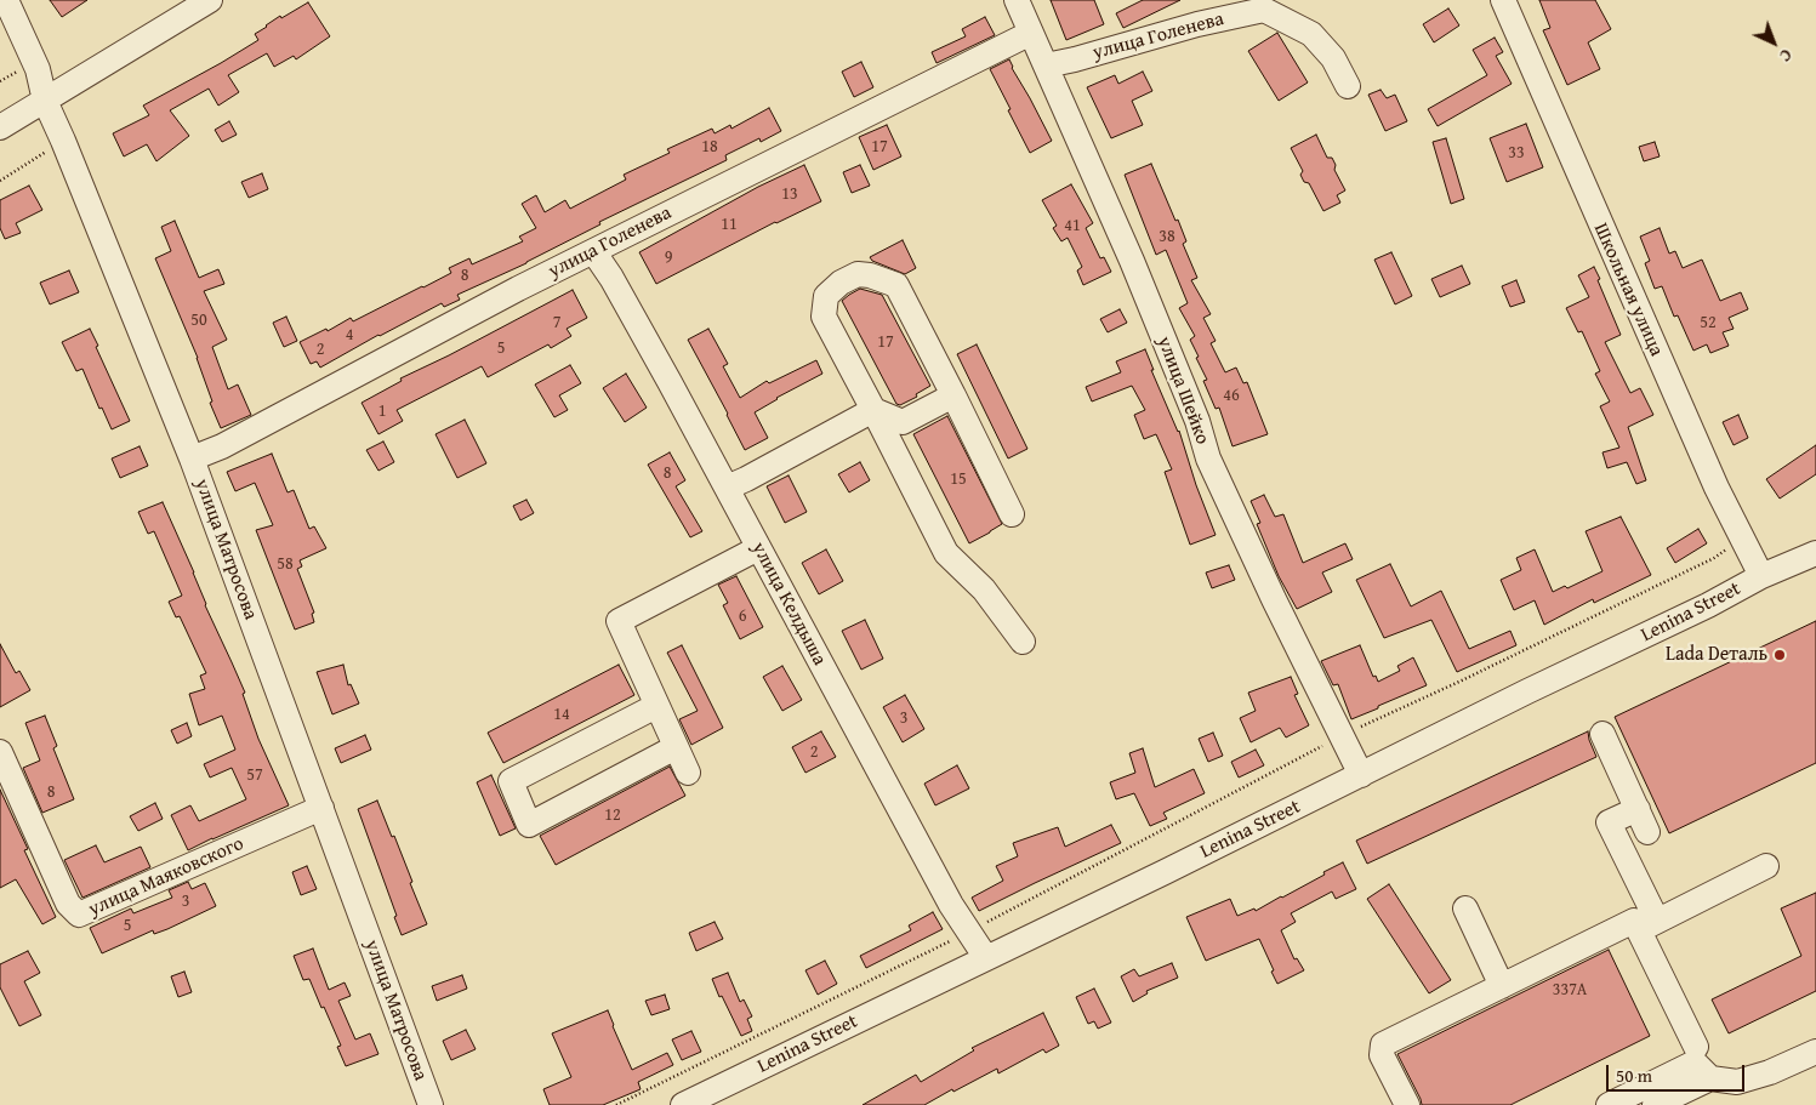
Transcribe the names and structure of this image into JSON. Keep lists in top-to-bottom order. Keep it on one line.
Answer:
{"streets":{"street":["улица Голенева","Школьная улица","улица Шейко","улица Матросова","улица Келдыша","Lenina Street","улица Маяковского"]},"crossings":[["улица Голенева","улица Шейко"],["улица Голенева","улица Матросова"],["улица Голенева","улица Келдыша"],["Школьная улица","Lenina Street"],["улица Шейко","Lenina Street"],["улица Матросова","улица Маяковского"],["улица Келдыша","Lenina Street"]],"places":["Lada Dеталь"],"house_numbers":["18","17","33","13","11","41","38","9","8","50","7","52","4","17","5","2","46","1","8","15","58","6","14","3","2","57","8","12","3","5","337А"],"scale_bar":"50 m","north":"bottom right"}
